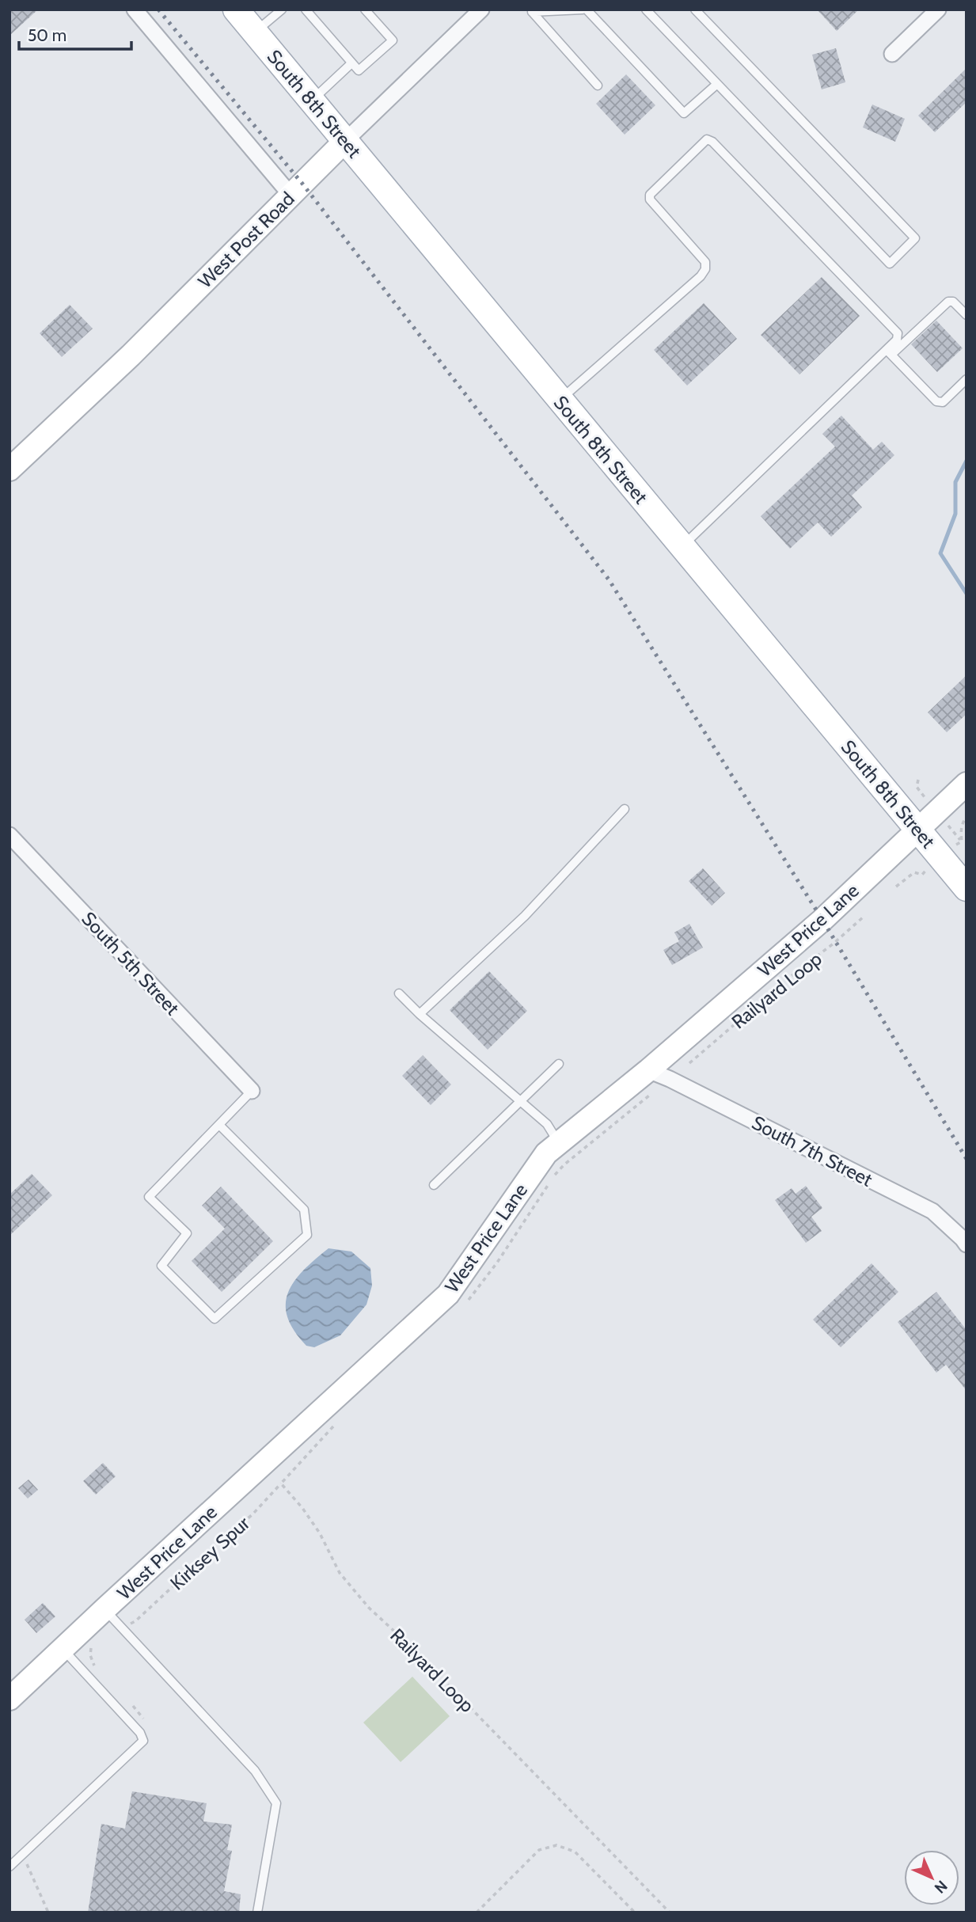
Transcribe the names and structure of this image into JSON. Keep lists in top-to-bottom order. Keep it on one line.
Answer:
{"streets":{"main road":["South 8th Street"],"street":["West Post Road","West Price Lane","South 5th Street","South 7th Street"],"path":["Railyard Loop","Kirksey Spur"]},"crossings":[["South 8th Street","West Post Road"],["South 8th Street","West Price Lane"],["West Price Lane","South 7th Street"],["Railyard Loop","Kirksey Spur"]],"scale_bar":"50 m","north":"bottom right"}
